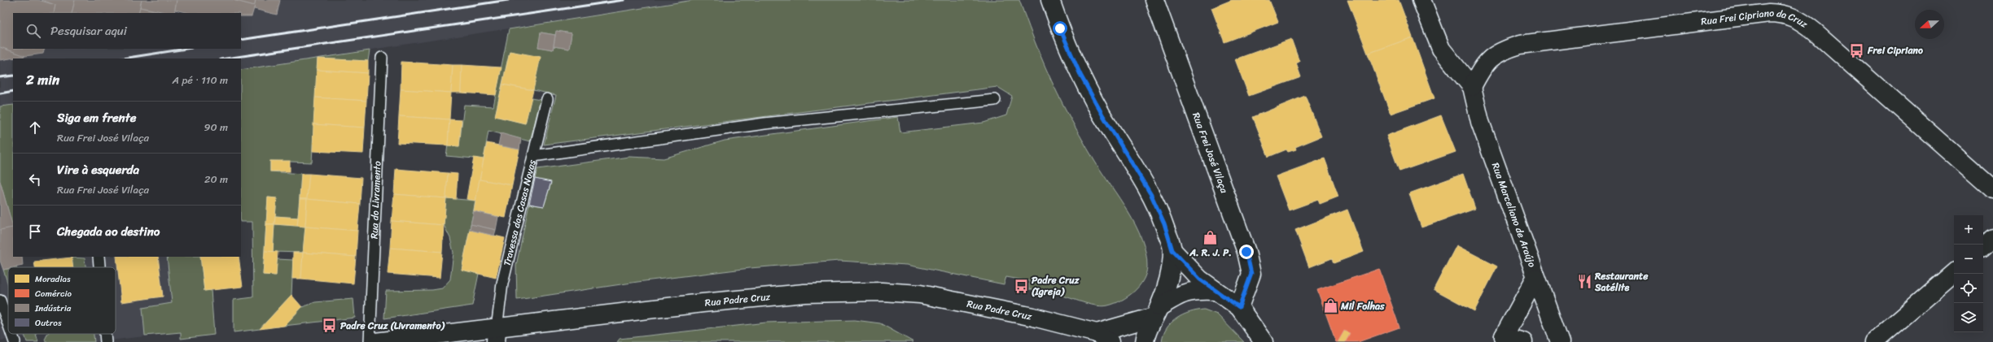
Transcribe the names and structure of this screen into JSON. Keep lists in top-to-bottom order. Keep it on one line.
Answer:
{"streets":{"street":["Rua Frei Cipriano da Cruz","Rua Frei José Vilaça","Rua Marceliano de Araújo","Rua Padre Cruz"],"lane":["Rua do Livramento","Travessa das Casas Novas"]},"crossings":[["Rua Frei Cipriano da Cruz","Rua Marceliano de Araújo"],["Travessa das Casas Novas","Rua Padre Cruz"]],"places":{"bus stop":["Frei Cipriano","Padre Cruz (Igreja)","Padre Cruz (Livramento)"],"shop":["A. R. J. P.","Mil Folhas"],"restaurant":["Restaurante Satélite"]},"legend":["Moradias","Comércio","Indústria","Outros"],"north":"left","page":{"search":"Pesquisar aqui","heading":["2 min","A pé · 110 m"],"list":[["Siga em frente","Rua Frei José Vilaça","90 m"],["Vire à esquerda","Rua Frei José Vilaça","20 m"],"Chegada ao destino"],"map_buttons":["+","−"]}}
